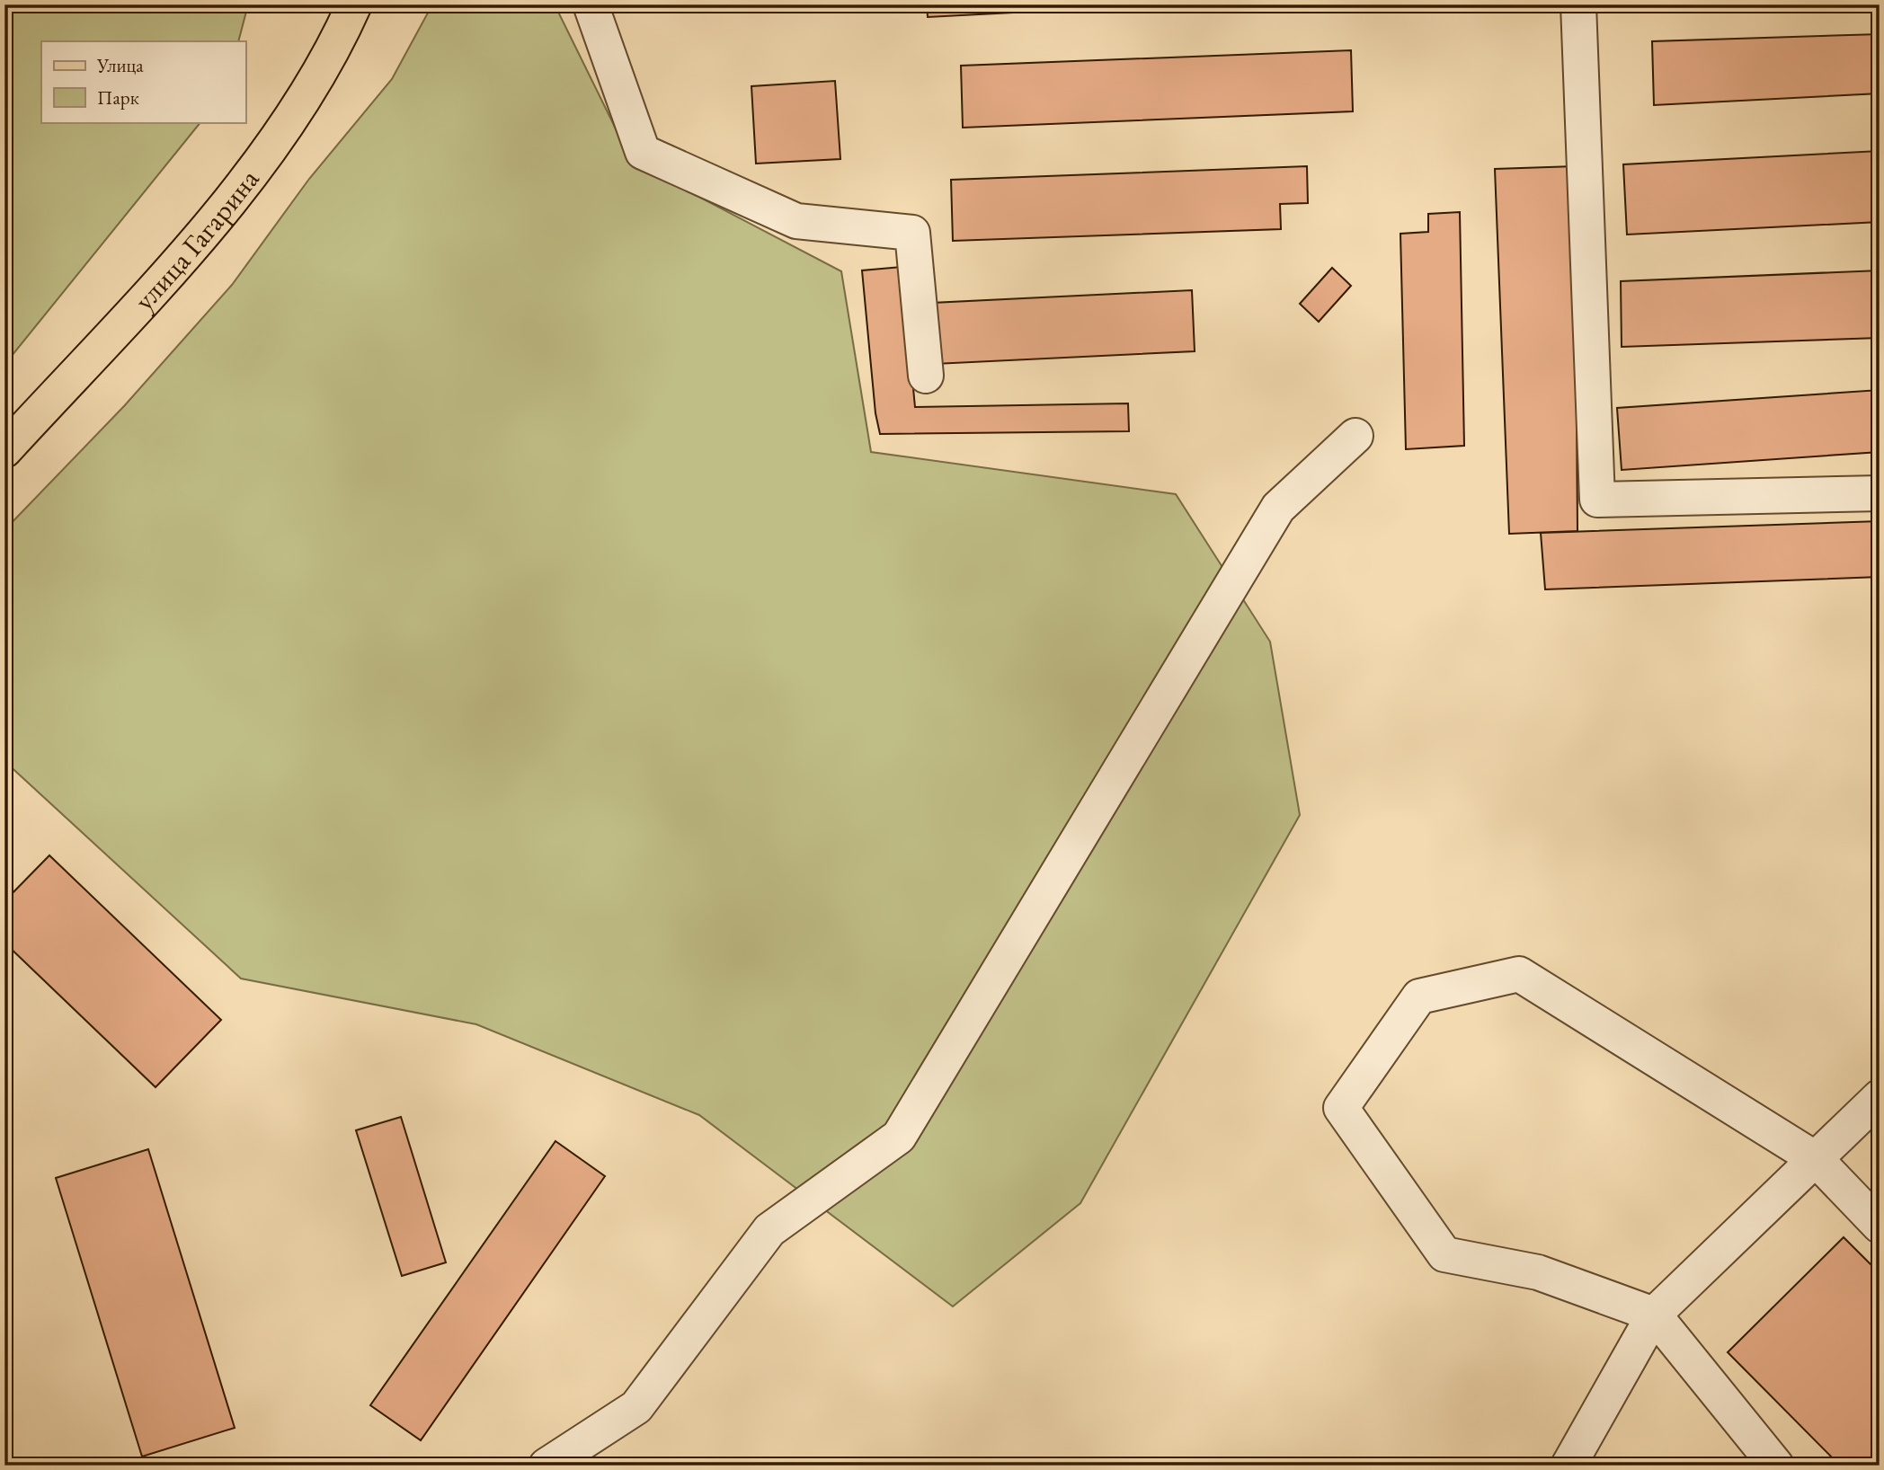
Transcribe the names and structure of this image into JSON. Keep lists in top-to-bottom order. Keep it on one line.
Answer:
{"streets":{"main road":["улица Гагарина"]},"legend":["Улица","Парк"]}
